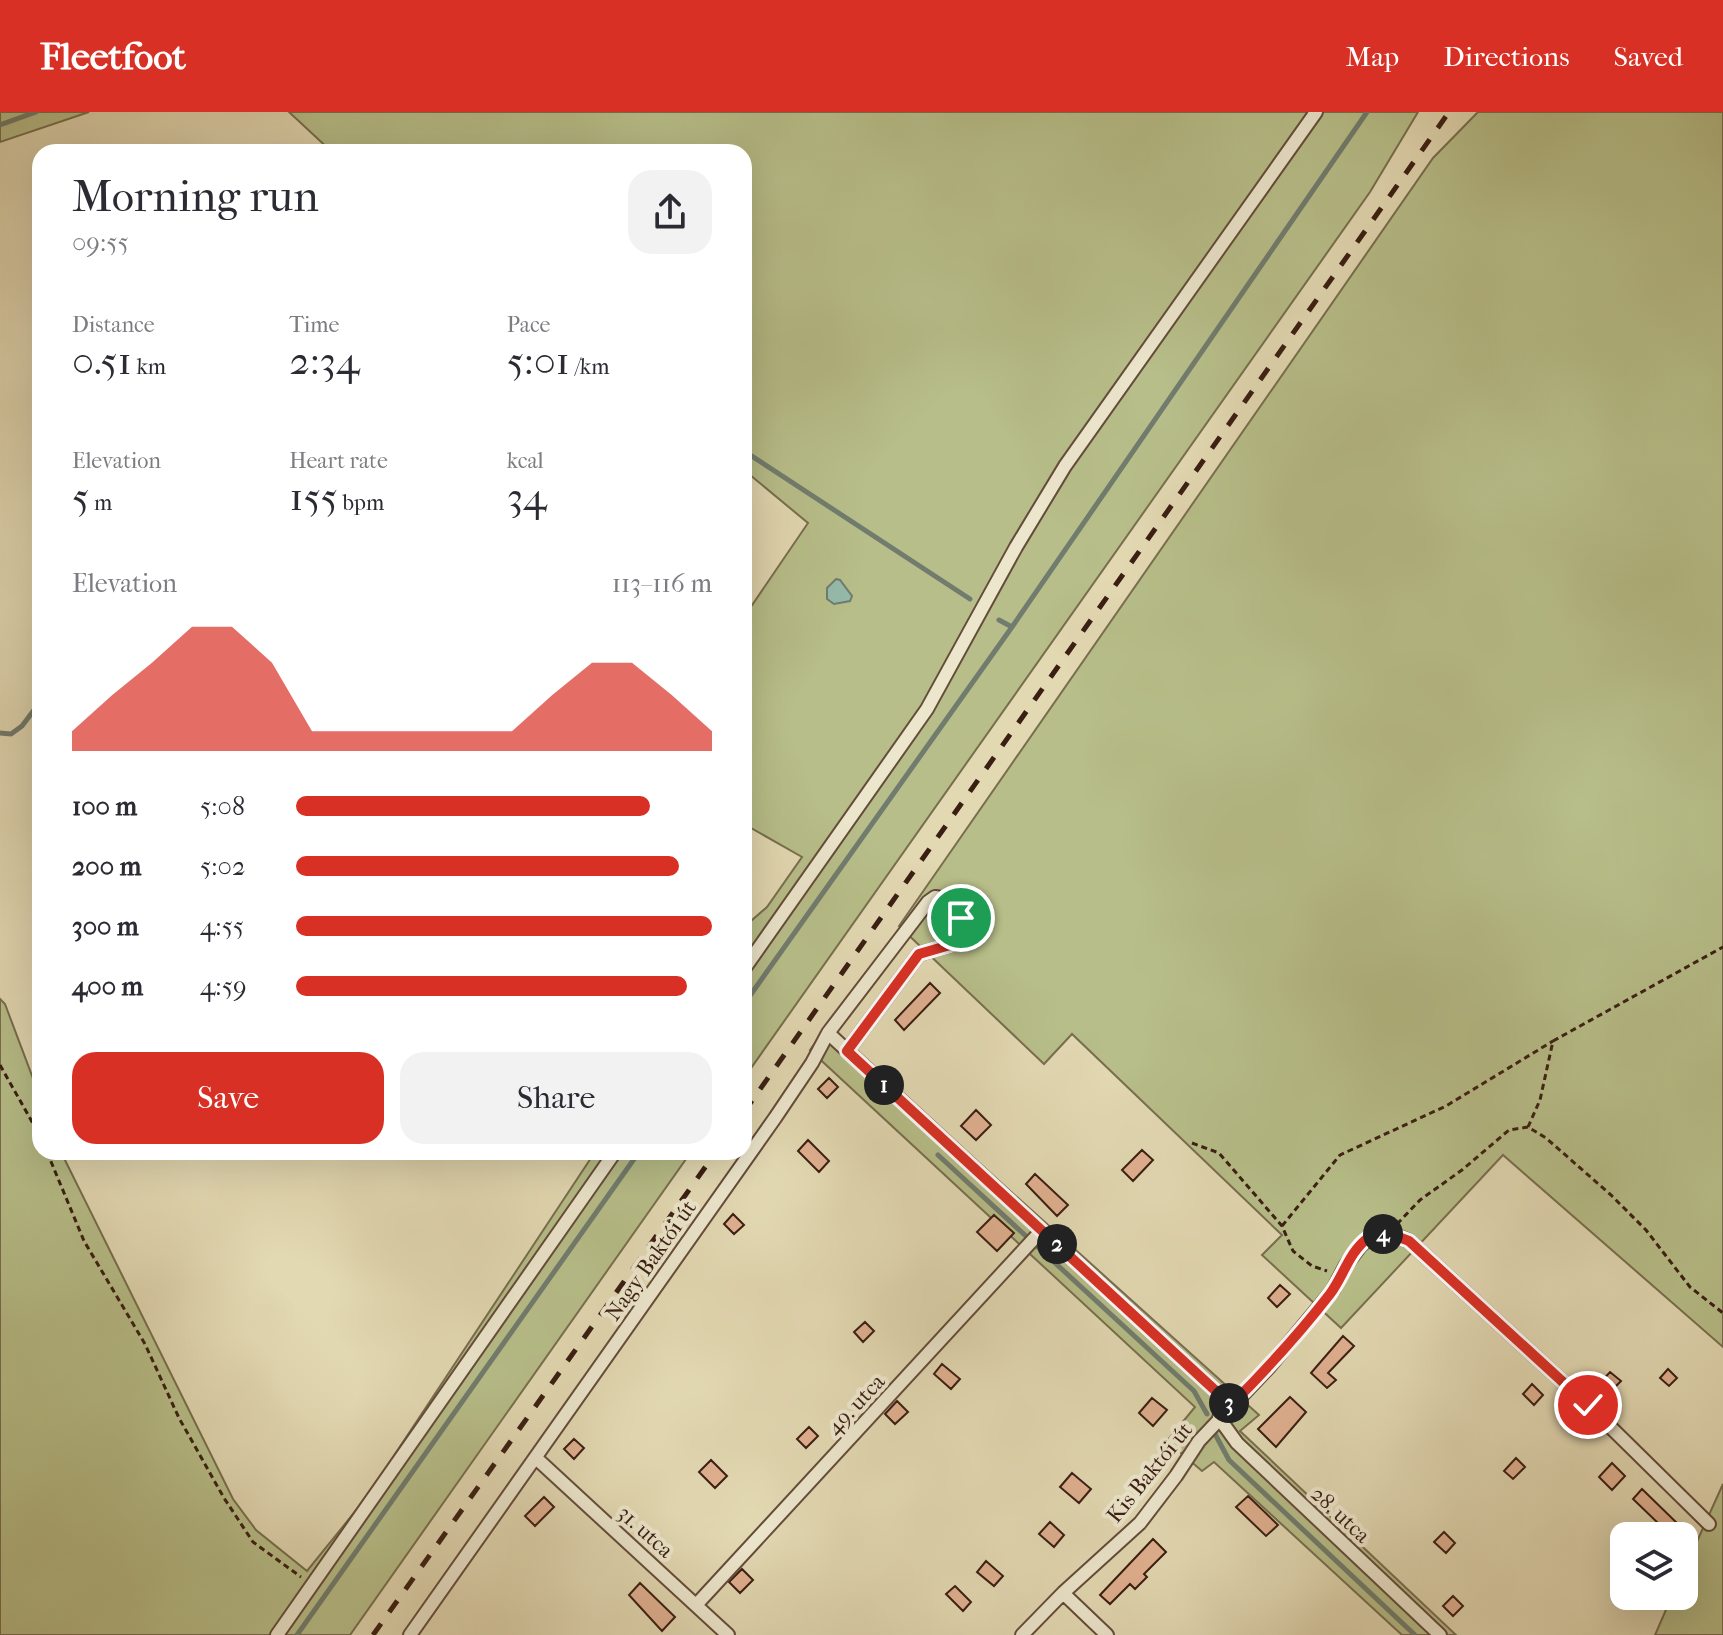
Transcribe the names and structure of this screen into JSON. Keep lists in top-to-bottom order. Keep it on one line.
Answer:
{"streets":{"street":["Nagy Baktói út","49. utca","Kis Baktói út","28. utca","31. utca"]},"crossings":[["Nagy Baktói út","31. utca"],["49. utca","31. utca"],["Kis Baktói út","28. utca"]],"page":{"header":"Fleetfoot","nav":["Map","Directions","Saved"],"heading":["Morning run","09:55"],"stats":[["Distance","0.51 km"],["Time","2:34"],["Pace","5:01 /km"],["Elevation","5 m"],["Heart rate","155 bpm"],["kcal","34"]],"chart":["Elevation","113–116 m"],"list":[{"name":"100 m","note":"5:08"},{"name":"200 m","note":"5:02"},{"name":"300 m","note":"4:55"},{"name":"400 m","note":"4:59"}],"buttons":["Save","Share"],"pins":["1","4","2","3"]}}
